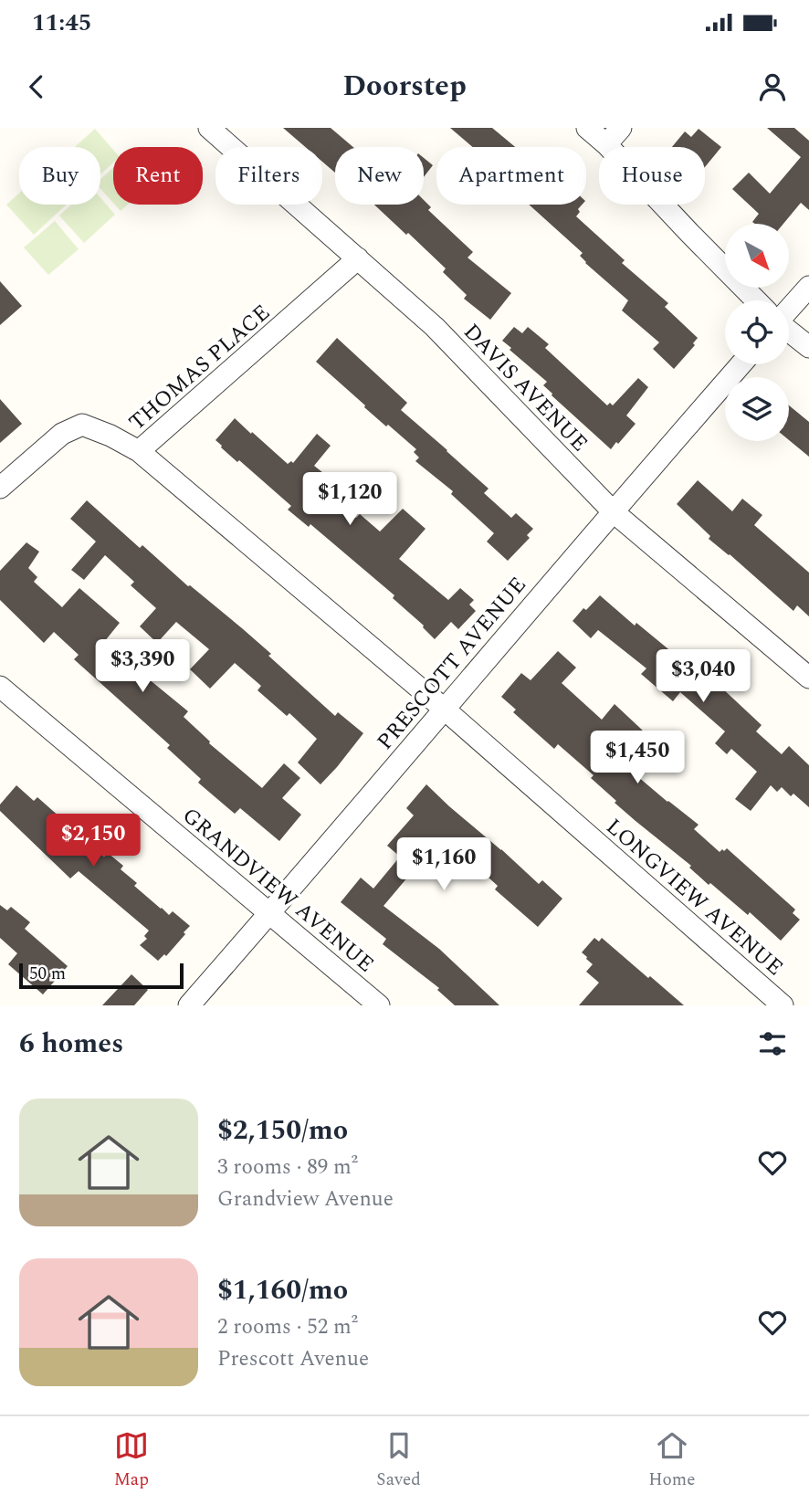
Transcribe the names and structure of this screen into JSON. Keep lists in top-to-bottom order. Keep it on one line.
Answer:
{"streets":{"street":["THOMAS PLACE","DAVIS AVENUE","PRESCOTT AVENUE","GRANDVIEW AVENUE","LONGVIEW AVENUE"]},"crossings":[["THOMAS PLACE","DAVIS AVENUE"],["THOMAS PLACE","LONGVIEW AVENUE"],["DAVIS AVENUE","PRESCOTT AVENUE"],["PRESCOTT AVENUE","GRANDVIEW AVENUE"],["PRESCOTT AVENUE","LONGVIEW AVENUE"]],"scale_bar":"50 m","north":"bottom right","page":{"status":"11:45","header":"Doorstep","chip":["Buy","Rent","Filters","New","Apartment","House"],"price":["$1,120","$3,390","$3,040","$1,450","$2,150","$1,160"],"scale":"50 m","heading":"6 homes","list":[{"name":"$2,150/mo","note":"3 rooms · 89 m² · Grandview Avenue"},{"name":"$1,160/mo","note":"2 rooms · 52 m² · Prescott Avenue"}],"tabs":["Map","Saved","Home"]}}
